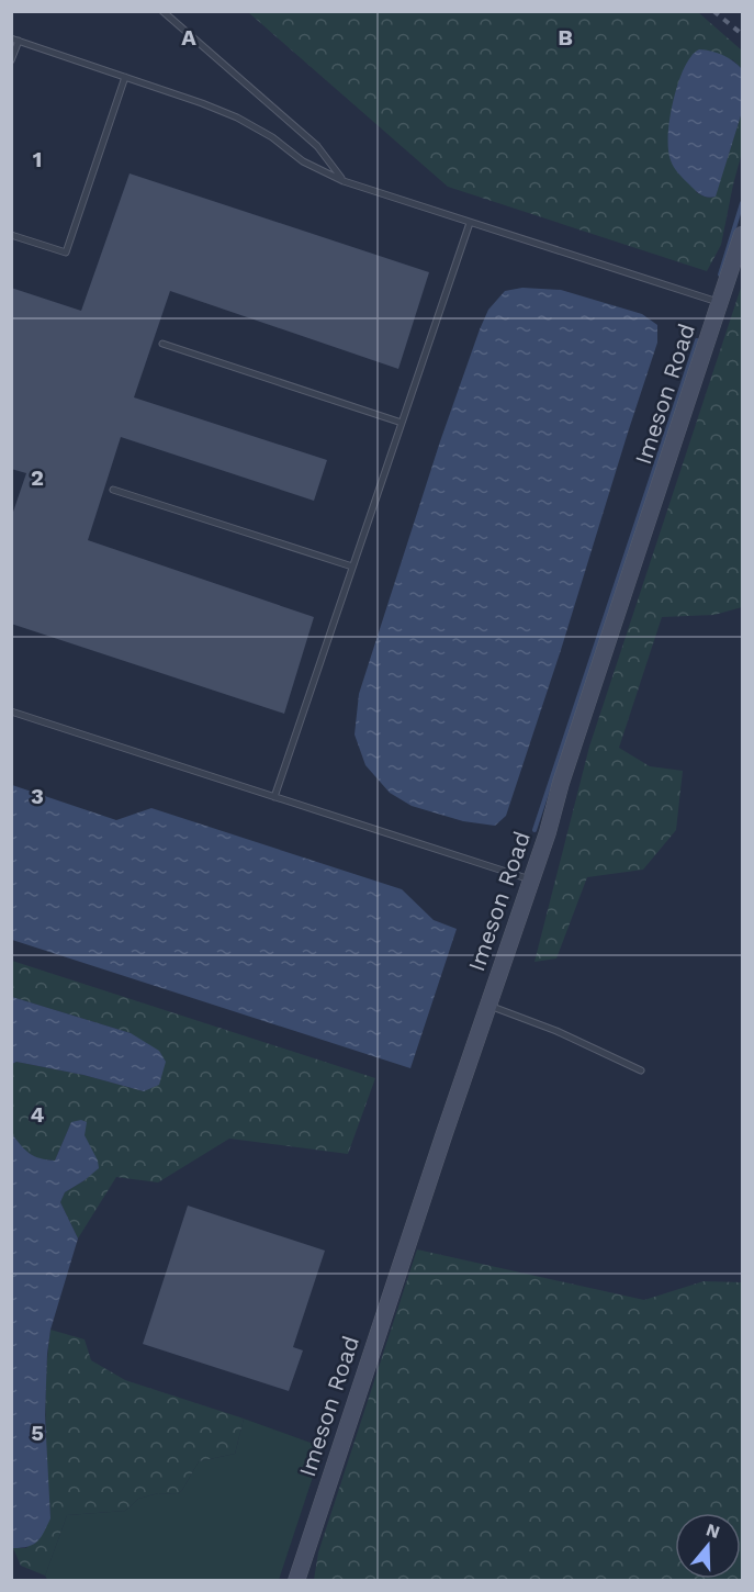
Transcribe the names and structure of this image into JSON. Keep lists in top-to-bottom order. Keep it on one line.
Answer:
{"streets":{"street":["Imeson Road"]},"north":"top","grid":{"columns":["A","B"],"rows":["1","2","3","4","5"]}}
